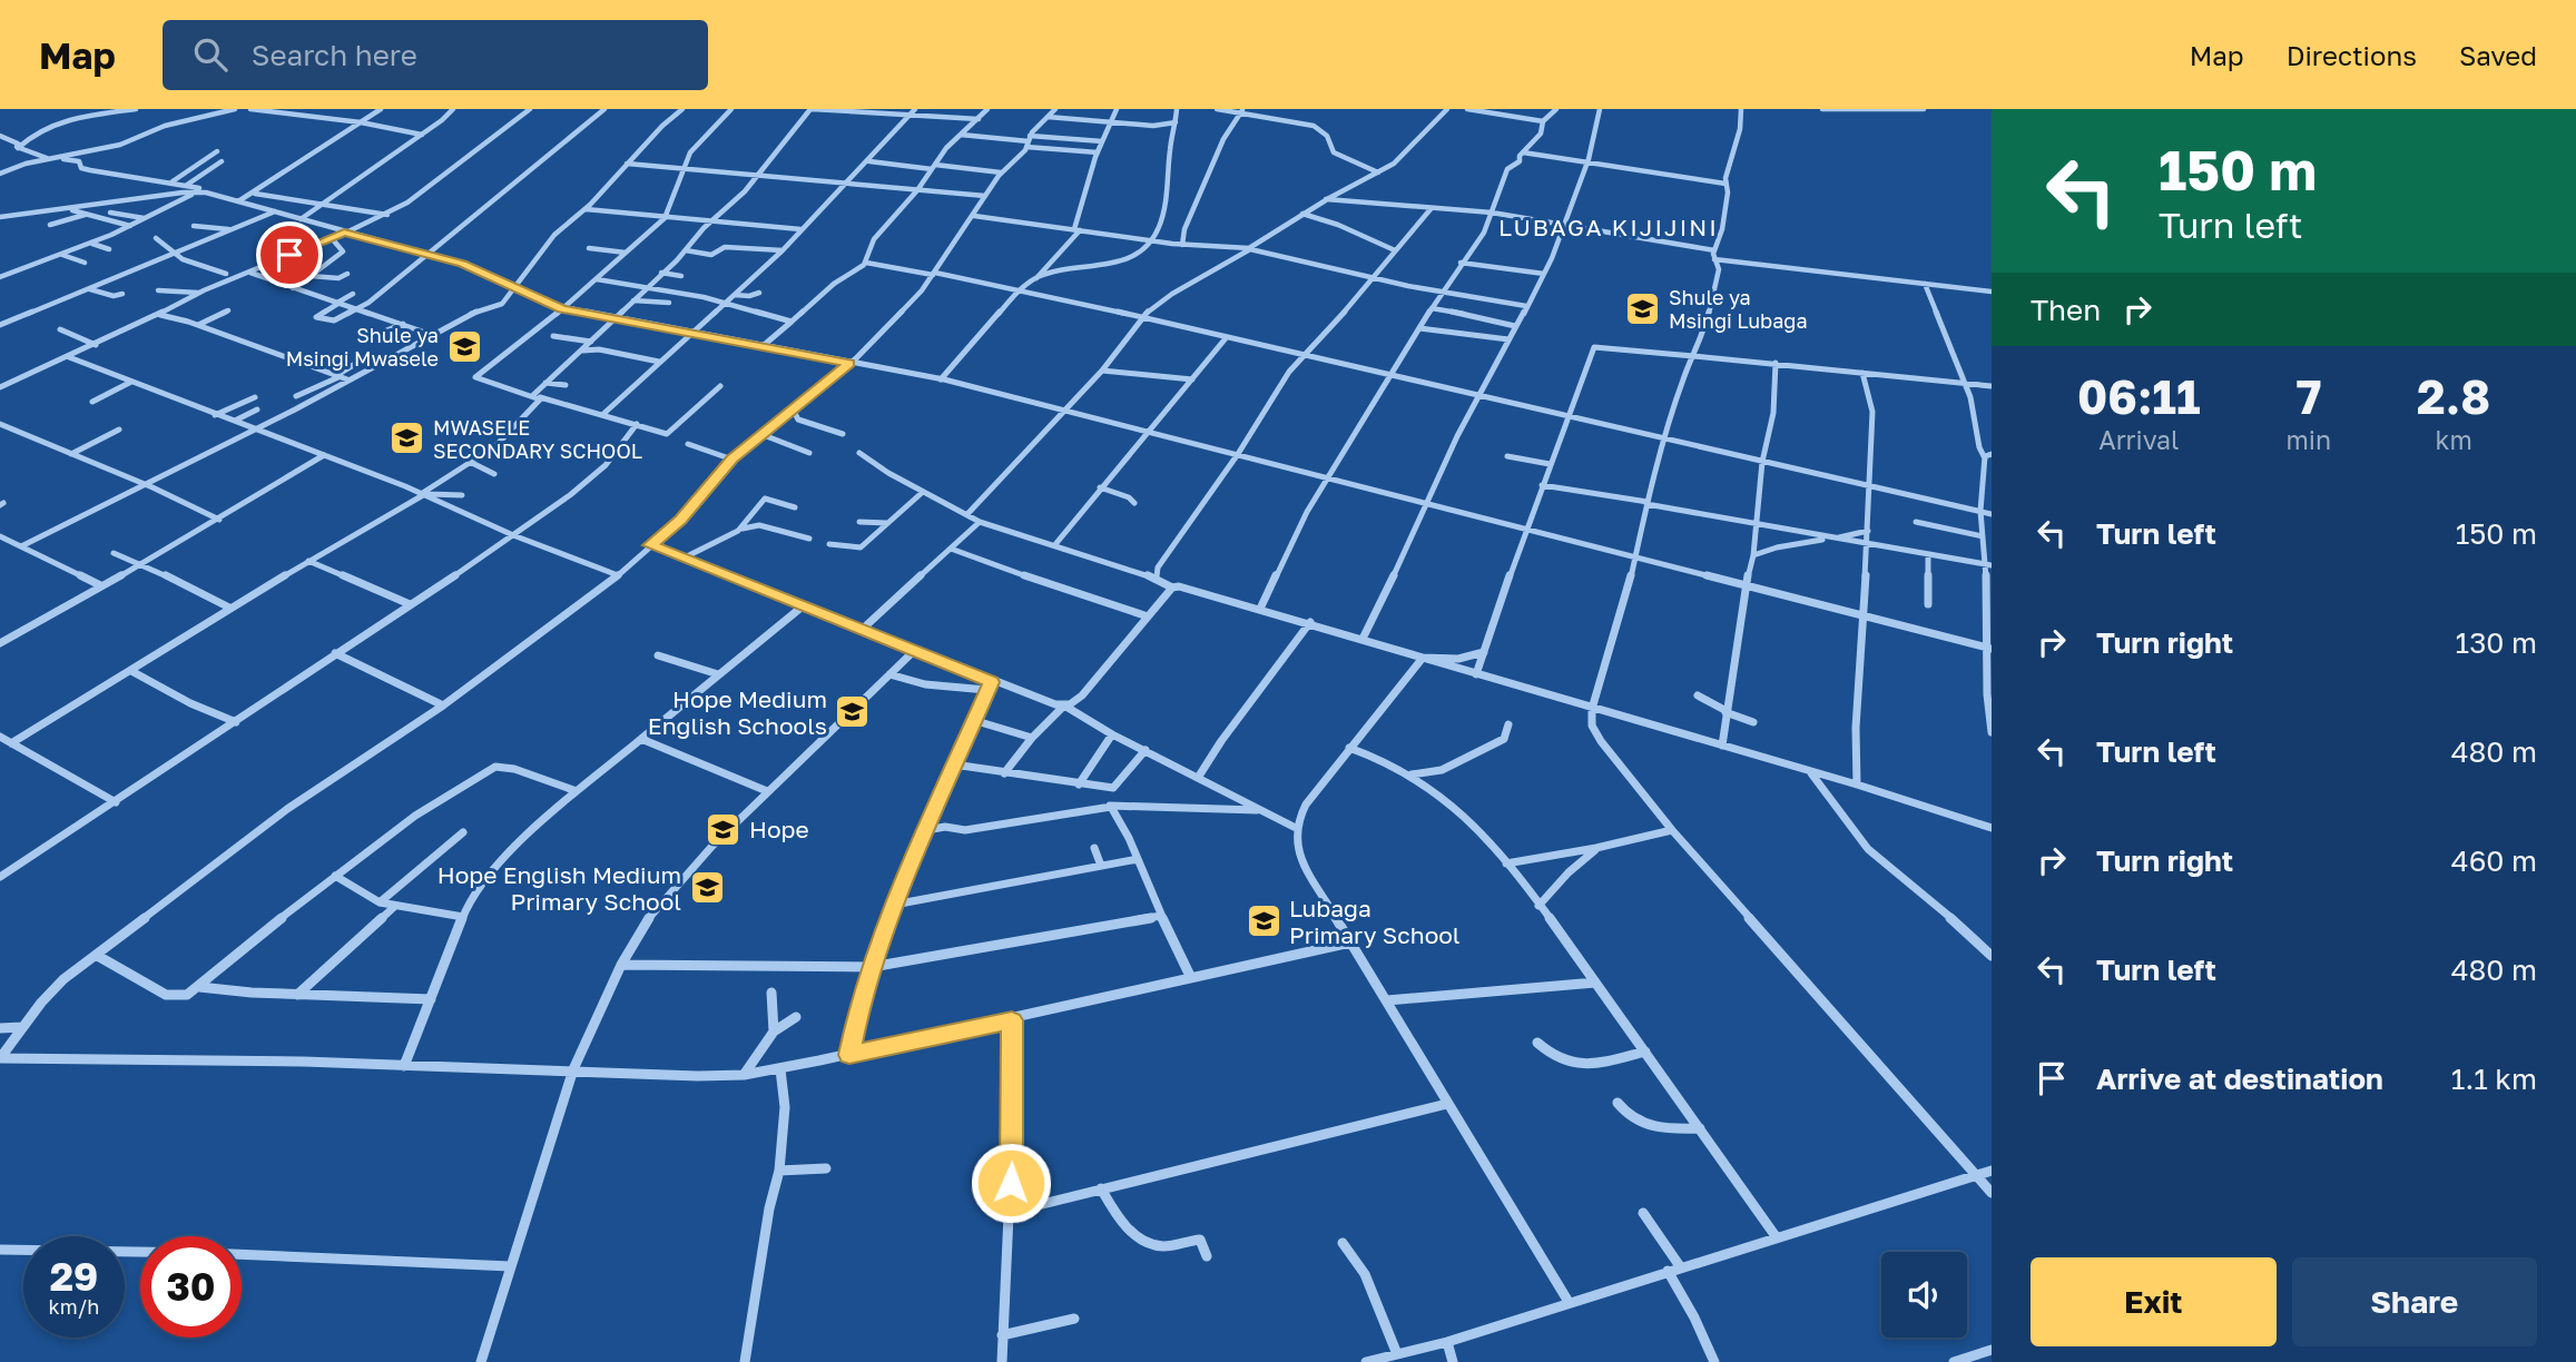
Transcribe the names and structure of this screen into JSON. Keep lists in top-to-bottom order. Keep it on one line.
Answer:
{"districts":["LUBAGA KIJIJINI"],"places":{"school or university":["Shule ya Msingi Lubaga","Shule ya Msingi Mwasele","MWASELE SECONDARY SCHOOL","Hope Medium English Schools","Hope","Hope English Medium Primary School","Lubaga Primary School"]},"page":{"header":"Map","search":"Search here","nav":["Map","Directions","Saved"],"turn":["150 m","Turn left"],"then":"Then","eta":["06:11","Arrival","7","min","2.8","km"],"list":[{"name":"Turn left","value":"150 m"},{"name":"Turn right","value":"130 m"},{"name":"Turn left","value":"480 m"},{"name":"Turn right","value":"460 m"},{"name":"Turn left","value":"480 m"},{"name":"Arrive at destination","value":"1.1 km"}],"speed":"29 km/h","limit":"30","buttons":["Exit","Share"]}}
